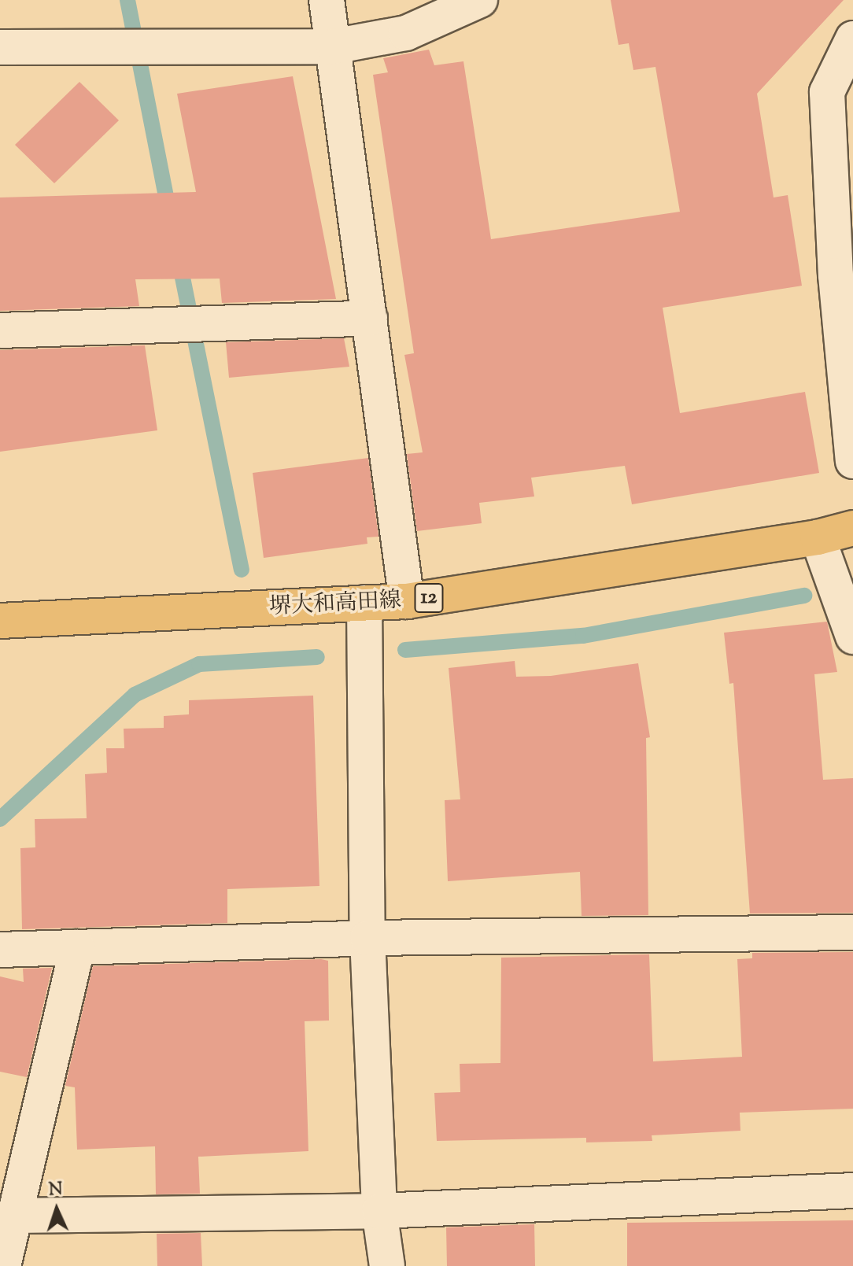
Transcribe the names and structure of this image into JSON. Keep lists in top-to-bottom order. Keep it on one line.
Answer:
{"streets":{"main road":["12","堺大和高田線"]},"north":"top"}
